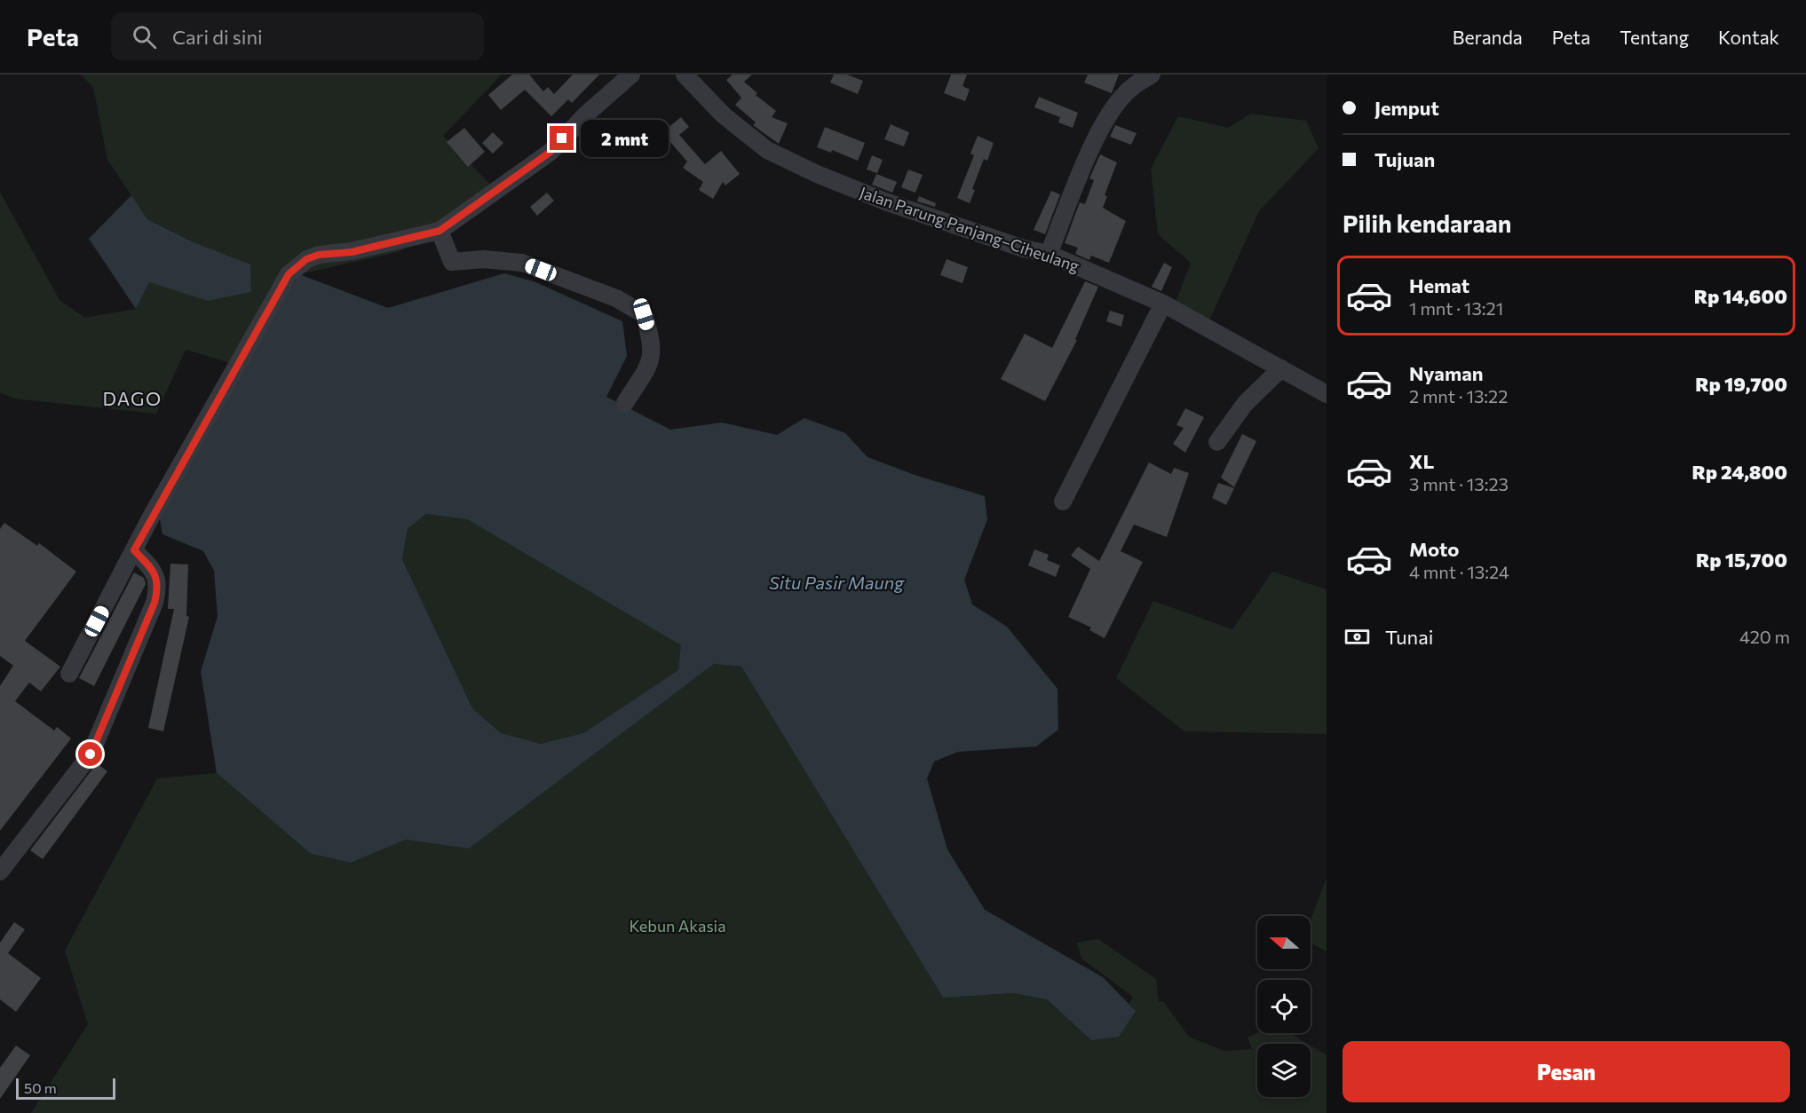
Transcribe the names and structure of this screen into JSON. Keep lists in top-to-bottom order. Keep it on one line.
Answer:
{"streets":{"street":["Jalan Parung Panjang–Ciheulang"]},"districts":["DAGO"],"water":["Situ Pasir Maung"],"parks":["Kebun Akasia"],"scale_bar":"50 m","north":"left","page":{"header":"Peta","search":"Cari di sini","nav":["Beranda","Peta","Tentang","Kontak"],"banner":["Jemput","Tujuan"],"bubble":"2 mnt","heading":"Pilih kendaraan","list":[{"name":"Hemat","note":"1 mnt · 13:21","value":"Rp 14,600"},{"name":"Nyaman","note":"2 mnt · 13:22","value":"Rp 19,700"},{"name":"XL","note":"3 mnt · 13:23","value":"Rp 24,800"},{"name":"Moto","note":"4 mnt · 13:24","value":"Rp 15,700"}],"pay":["Tunai","420 m"],"buttons":"Pesan","scale":"50 m"}}
